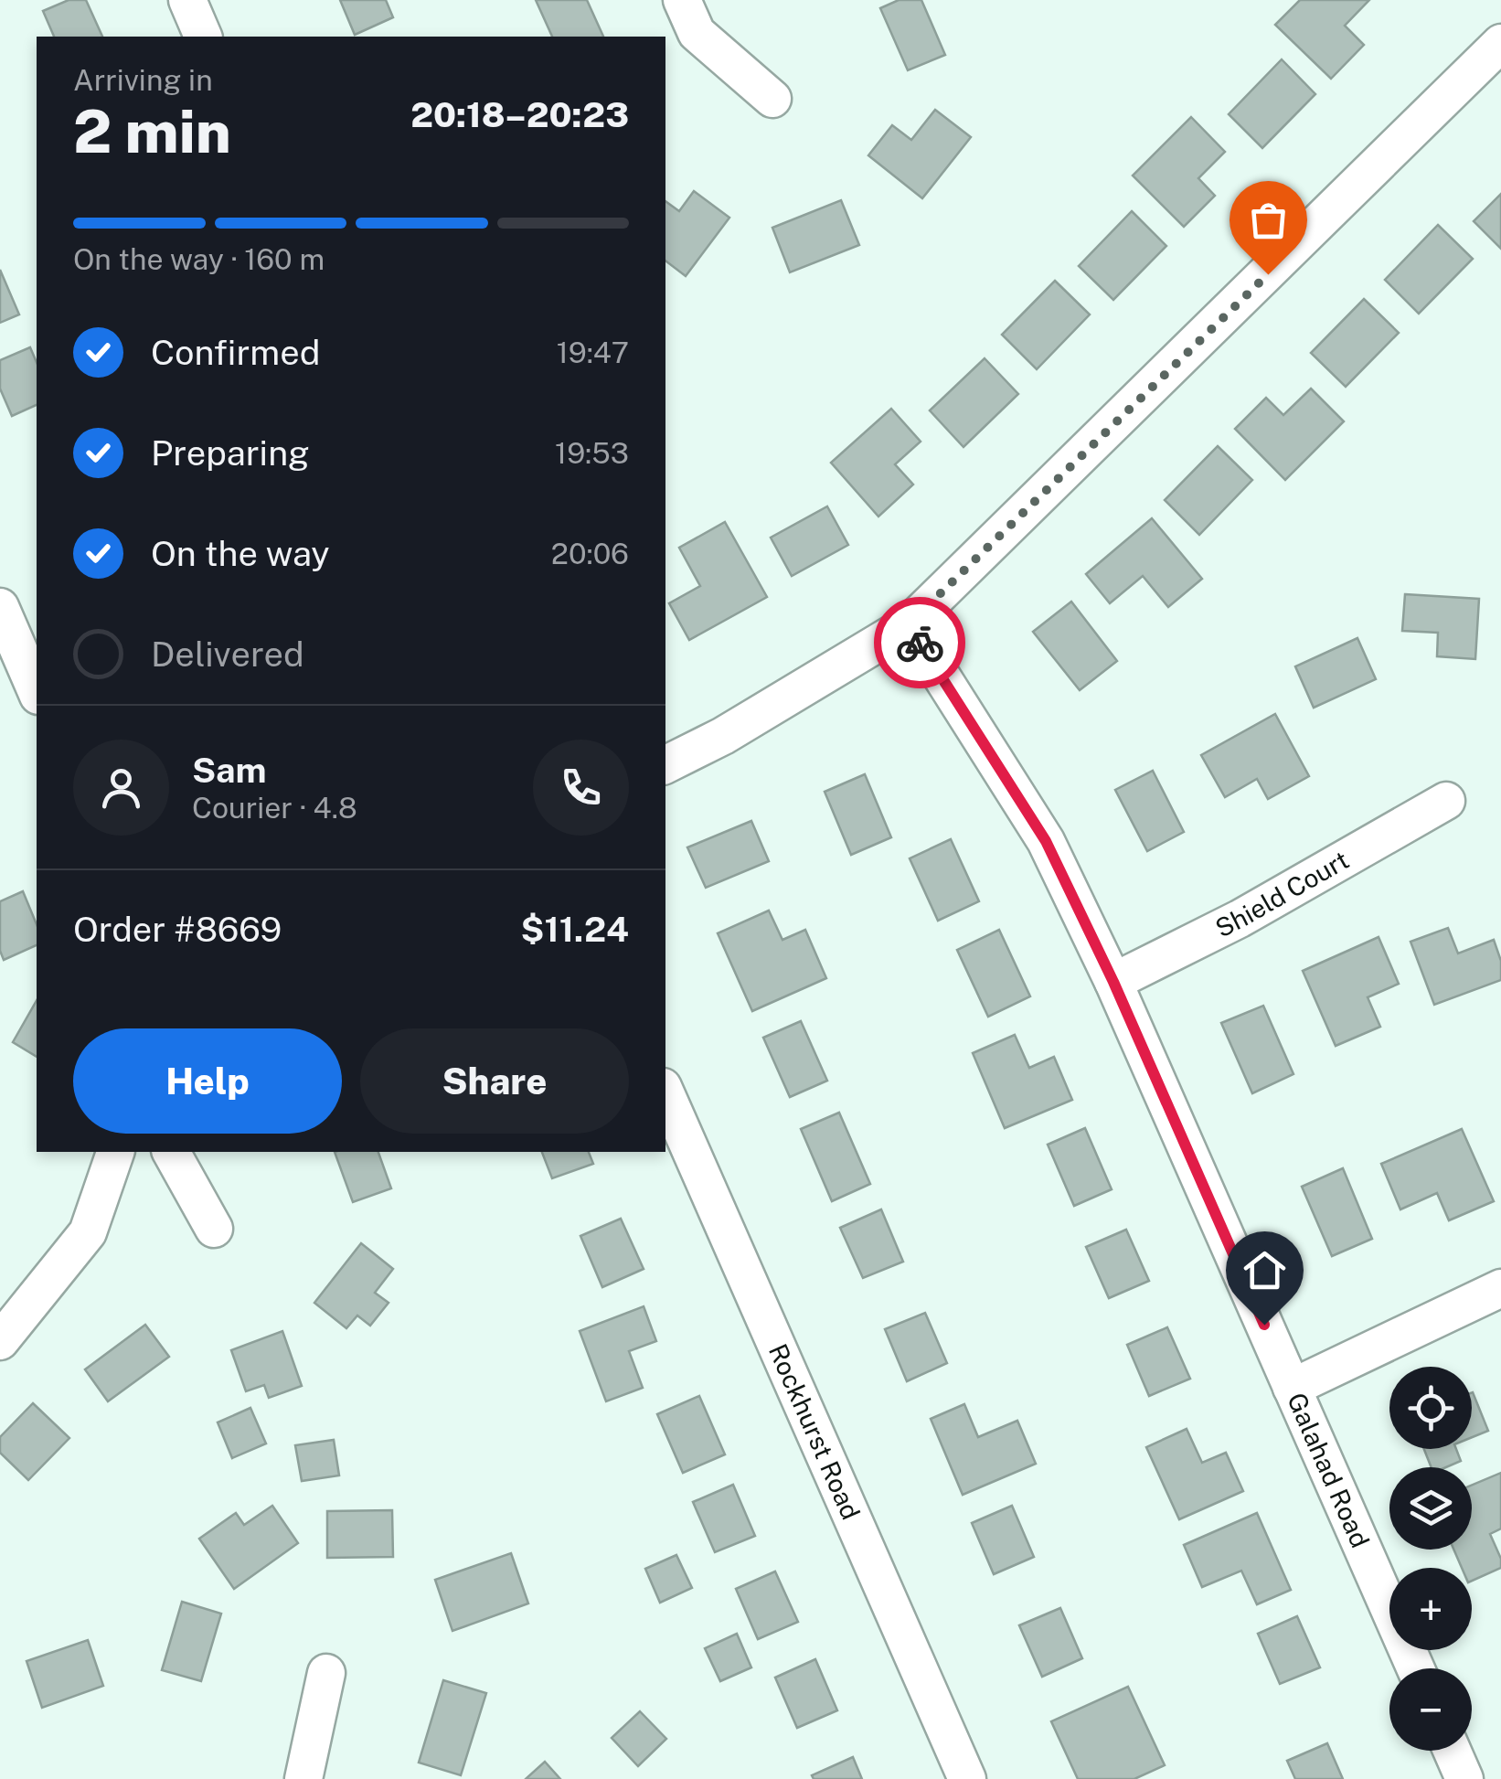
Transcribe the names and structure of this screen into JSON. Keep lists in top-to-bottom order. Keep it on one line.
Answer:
{"streets":{"street":["Shield Court","Rockhurst Road","Galahad Road"]},"crossings":[["Shield Court","Galahad Road"]],"page":{"heading":["2 min","Arriving in","20:18–20:23"],"panel":["Sam","Courier · 4.8","Order #8669","$11.24"],"bar":"On the way · 160 m","list":[["Confirmed","19:47"],["Preparing","19:53"],["On the way","20:06"],"Delivered"],"buttons":["Help","Share"],"map_buttons":["+","−"]}}
